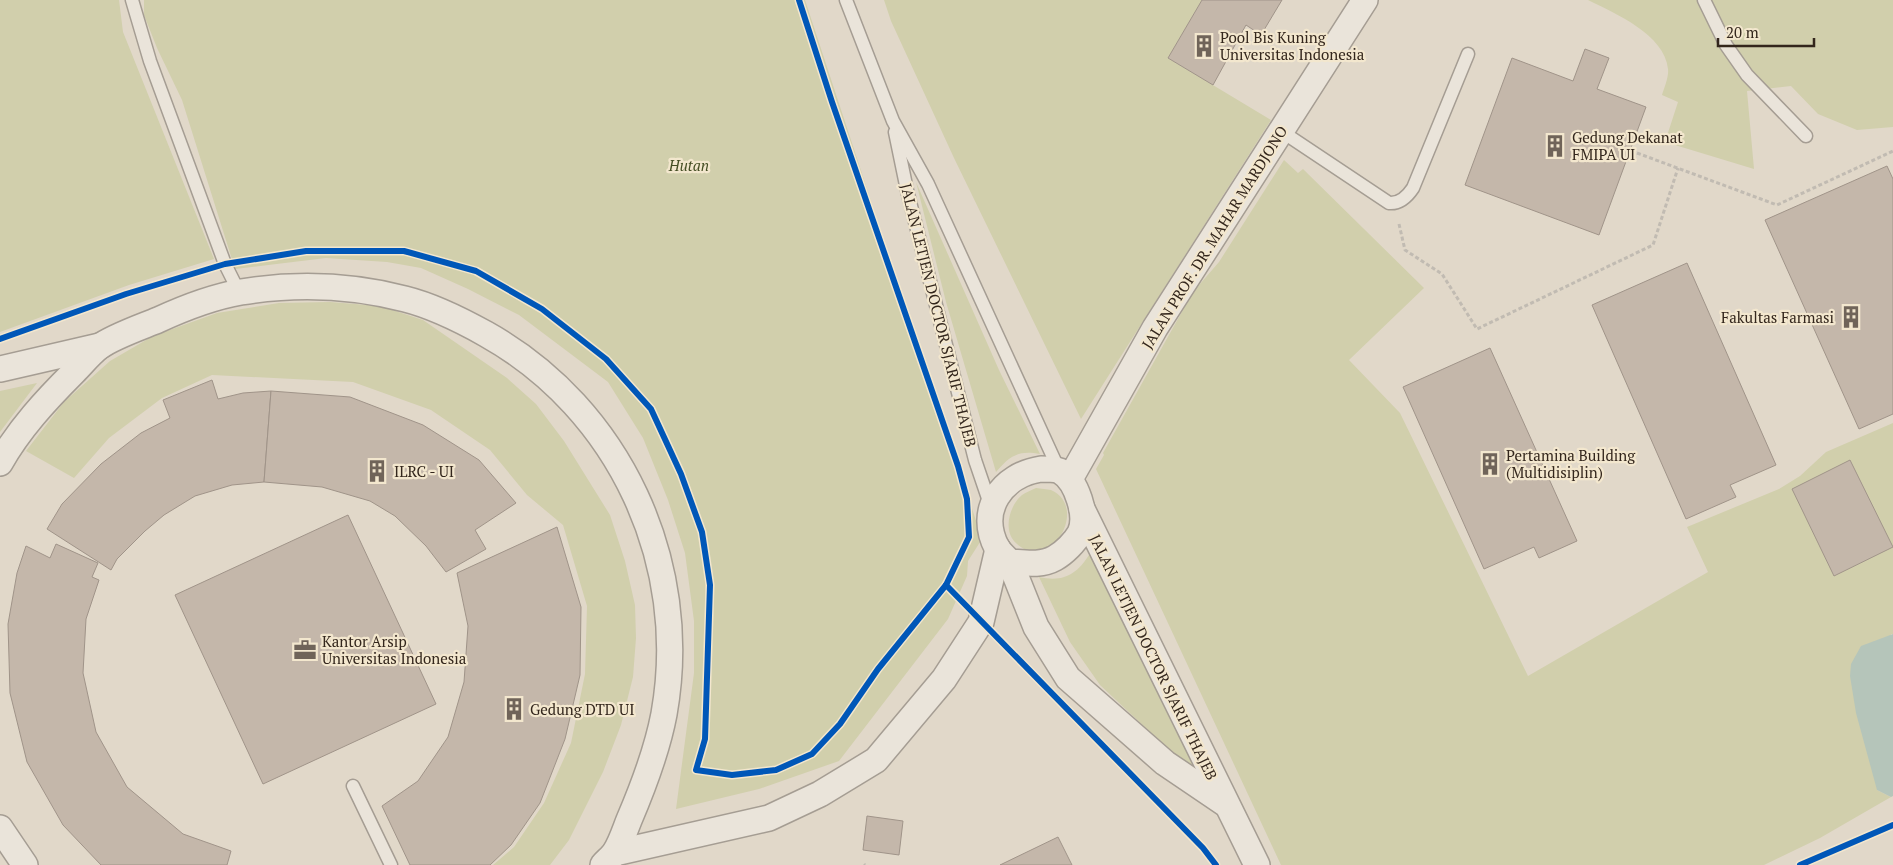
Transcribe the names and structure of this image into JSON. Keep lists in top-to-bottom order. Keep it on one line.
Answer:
{"streets":{"street":["JALAN PROF. DR. MAHAR MARDJONO","JALAN LETJEN DOCTOR SJARIF THAJEB"]},"crossings":[["JALAN PROF. DR. MAHAR MARDJONO","JALAN LETJEN DOCTOR SJARIF THAJEB"]],"parks":["Hutan"],"places":{"building":["Pool Bis Kuning Universitas Indonesia","Gedung Dekanat FMIPA UI","Fakultas Farmasi","Pertamina Building (Multidisiplin)","ILRC - UI","Gedung DTD UI"],"office":["Kantor Arsip Universitas Indonesia"]},"scale_bar":"20 m"}
